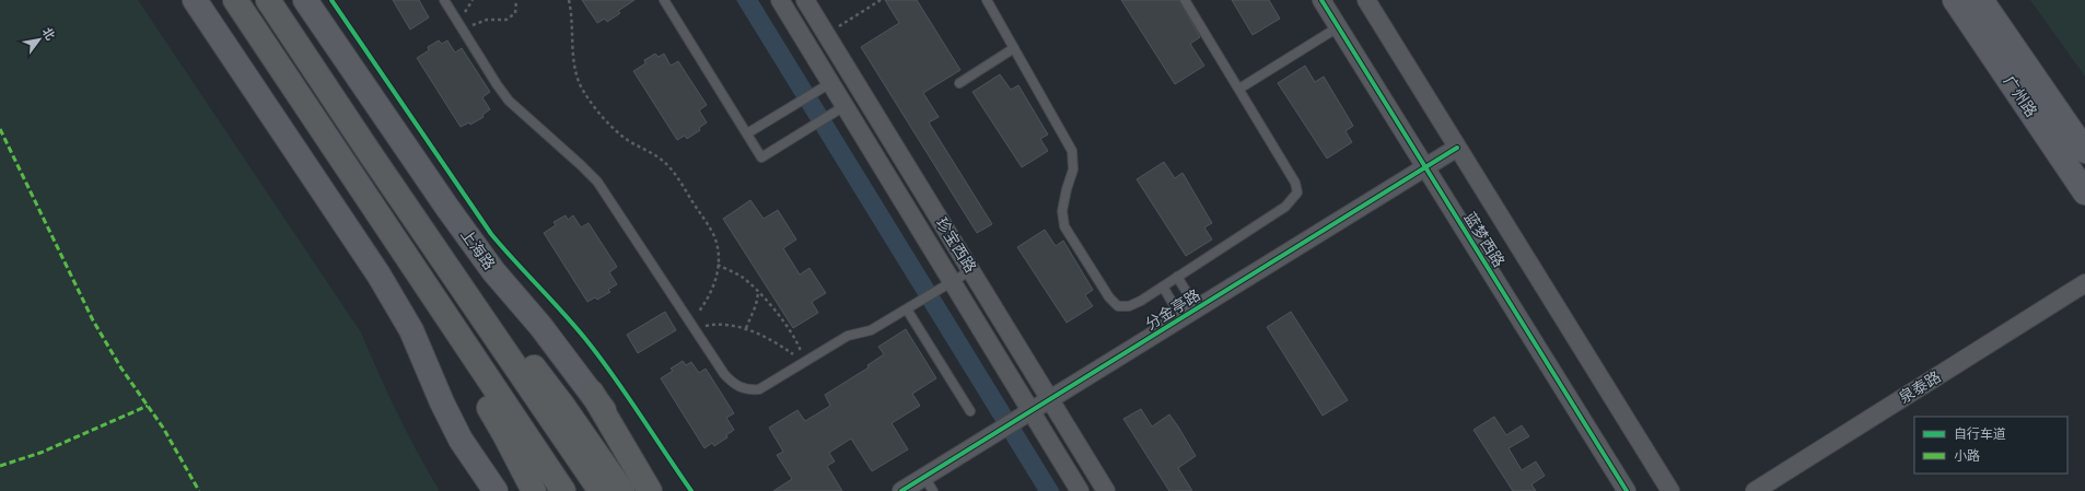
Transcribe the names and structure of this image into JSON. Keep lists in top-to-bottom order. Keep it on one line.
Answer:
{"streets":{"main road":["广州路","上海路"],"street":["蓝梦西路","珍宝西路","分金亭路","泉泰路"]},"crossings":[["蓝梦西路","分金亭路"],["珍宝西路","分金亭路"]],"legend":["自行车道","小路"],"north":"top right"}
